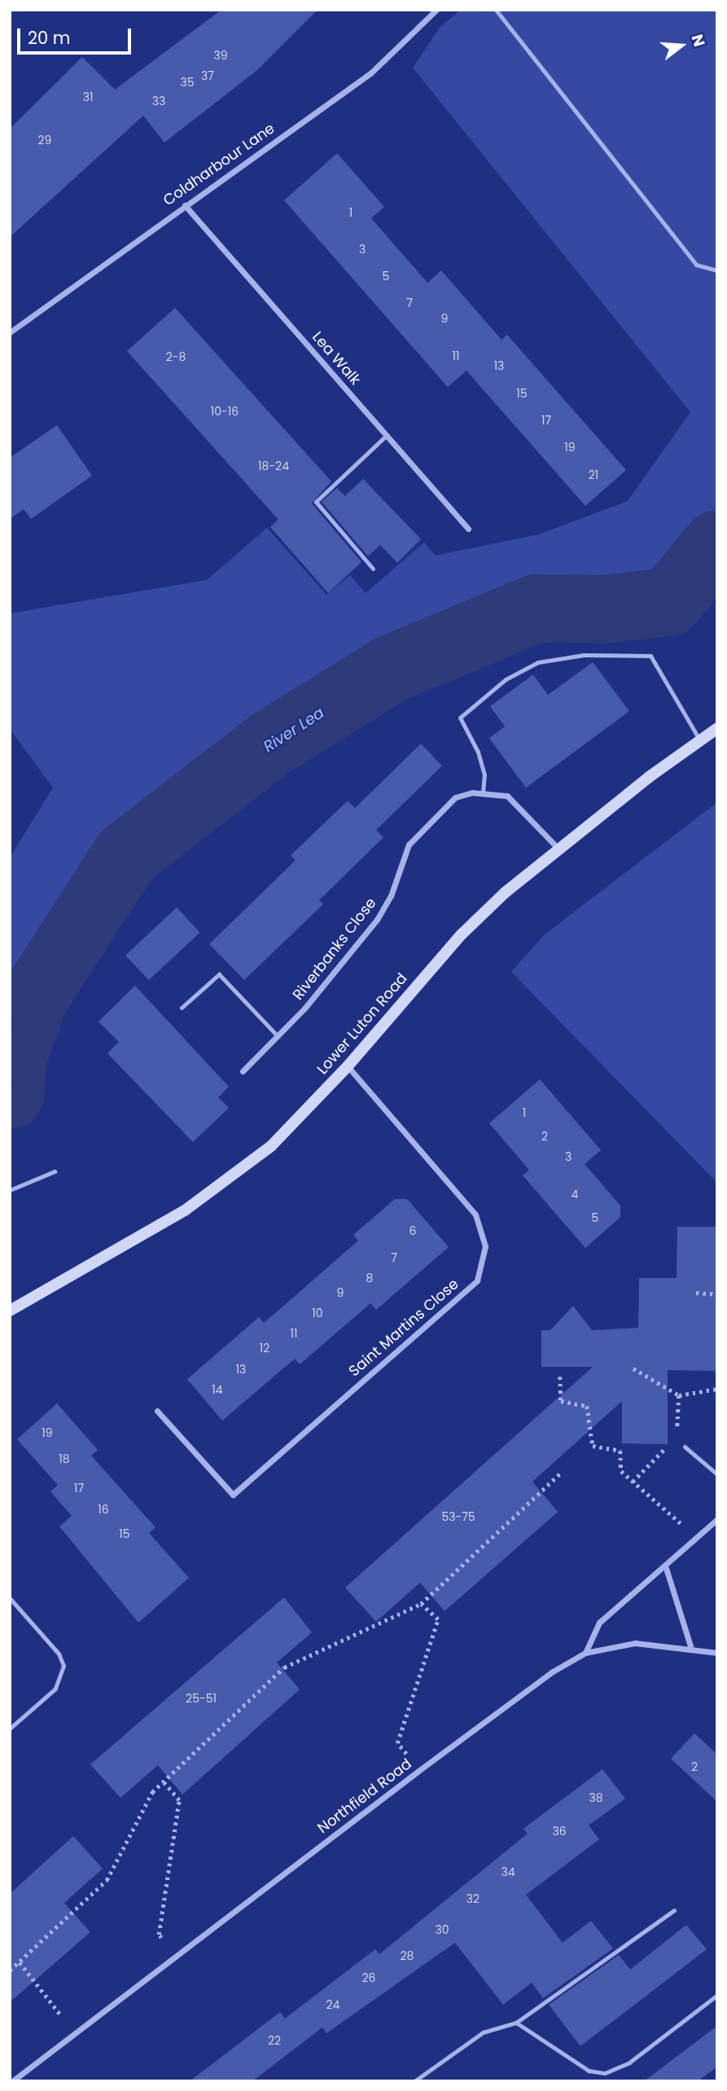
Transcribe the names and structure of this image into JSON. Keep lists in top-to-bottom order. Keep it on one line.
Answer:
{"streets":{"main road":["Lower Luton Road"],"street":["Coldharbour Lane","Lea Walk","Riverbanks Close","Saint Martins Close","Northfield Road"]},"crossings":[["Coldharbour Lane","Lea Walk"],["Riverbanks Close","Lower Luton Road"],["Lower Luton Road","Saint Martins Close"]],"water":["River Lea"],"house_numbers":["39","37","35","31","33","29","1","3","5","7","9","11","2-8","13","15","10-16","17","19","18-24","21","1","2","3","4","5","6","7","8","9","10","11","12","13","14","19","18","17","16","53-75","15","25-51","2","38","36","34","32","30","28","26","24","22"],"scale_bar":"20 m","north":"right"}
